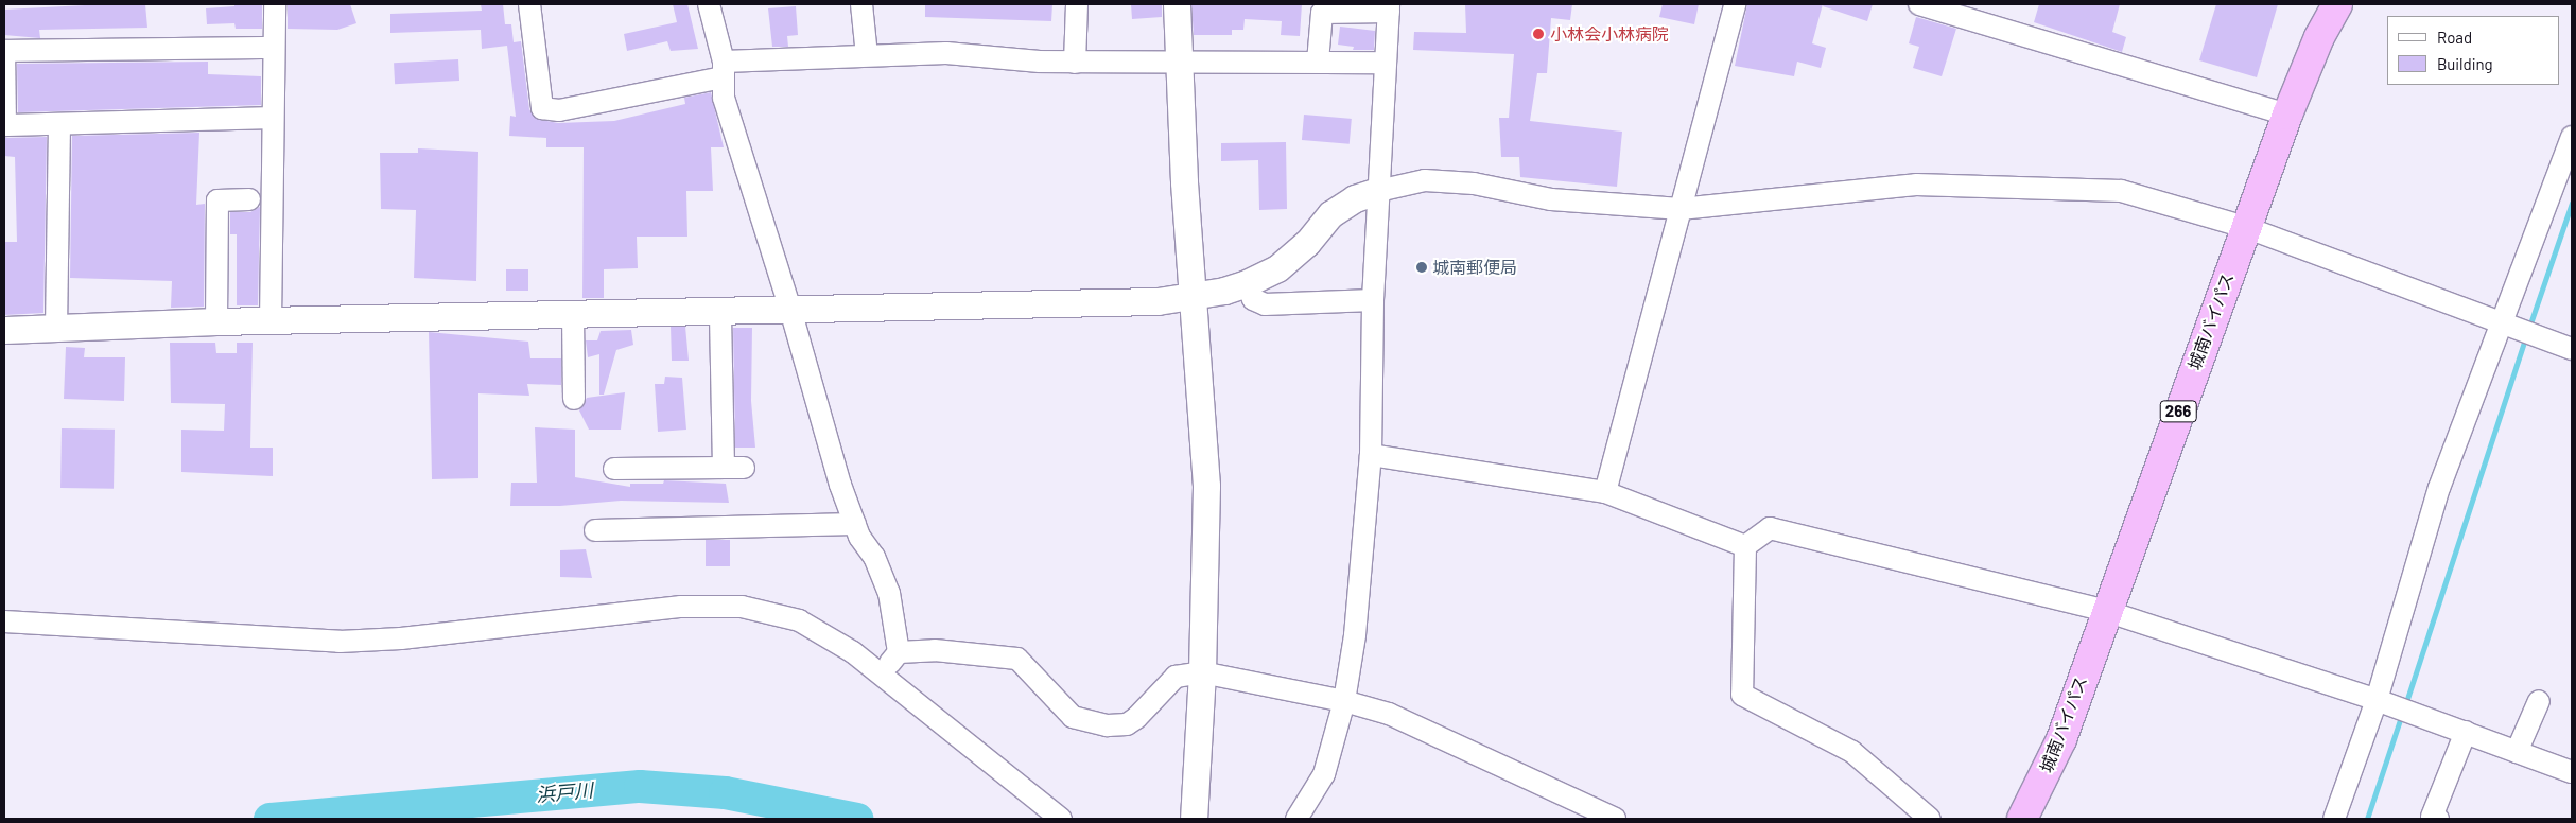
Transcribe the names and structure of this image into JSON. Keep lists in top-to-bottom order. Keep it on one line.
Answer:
{"streets":{"highway":["城南バイパス","266"]},"water":["浜戸川"],"places":["小林会小林病院","城南郵便局"],"legend":["Road","Building"]}
